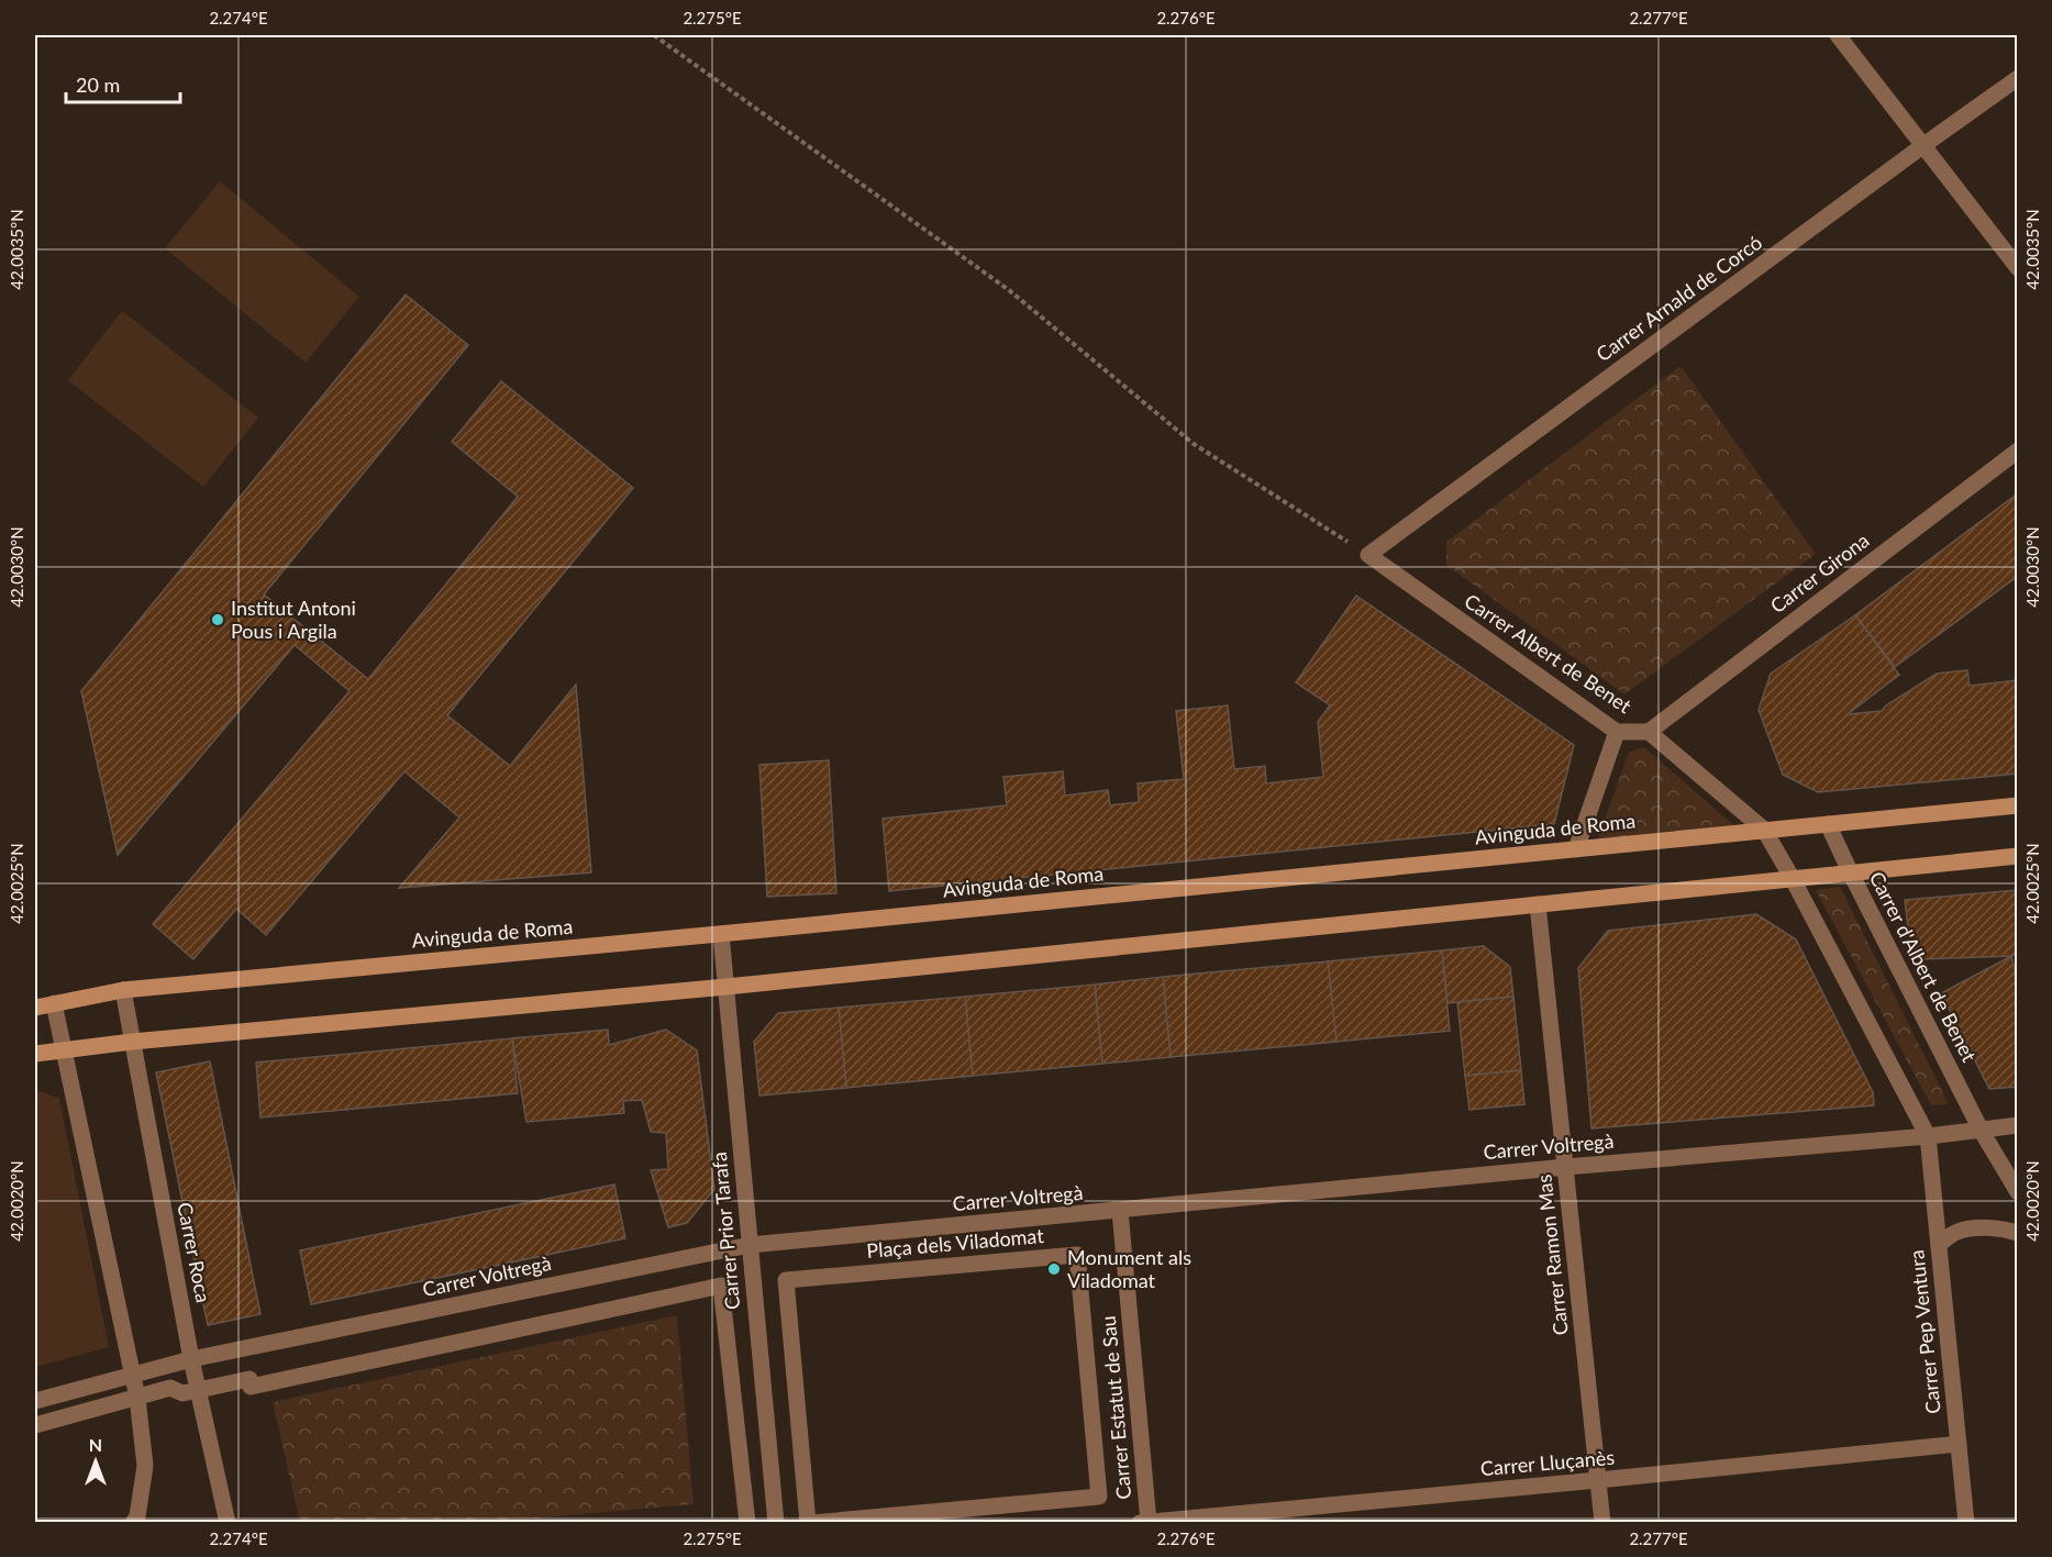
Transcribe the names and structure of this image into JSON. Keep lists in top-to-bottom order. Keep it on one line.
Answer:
{"streets":{"street":["Carrer Arnald de Corcó","Carrer Girona","Carrer Albert de Benet","Avinguda de Roma","Carrer d'Albert de Benet","Carrer Voltregà","Carrer Prior Tarafa","Plaça dels Viladomat","Carrer Roca","Carrer Ramon Mas","Carrer Pep Ventura","Carrer Estatut de Sau","Carrer Lluçanès"]},"crossings":[["Carrer Arnald de Corcó","Carrer Albert de Benet"],["Carrer Girona","Carrer Albert de Benet"],["Carrer Albert de Benet","Avinguda de Roma"],["Avinguda de Roma","Carrer d'Albert de Benet"],["Avinguda de Roma","Carrer Prior Tarafa"],["Avinguda de Roma","Carrer Roca"],["Carrer d'Albert de Benet","Carrer Voltregà"],["Carrer Voltregà","Carrer Prior Tarafa"],["Carrer Voltregà","Carrer Roca"],["Carrer Voltregà","Carrer Ramon Mas"],["Carrer Voltregà","Carrer Pep Ventura"],["Carrer Voltregà","Carrer Estatut de Sau"],["Carrer Ramon Mas","Carrer Lluçanès"],["Carrer Pep Ventura","Carrer Lluçanès"],["Carrer Estatut de Sau","Carrer Lluçanès"]],"places":["Institut Antoni Pous i Argila","Monument als Viladomat"],"scale_bar":"20 m","north":"top","coordinates":["2.274°E","2.275°E","2.276°E","2.277°E","42.0035°N","42.0030°N","42.0025°N","42.0020°N"]}
